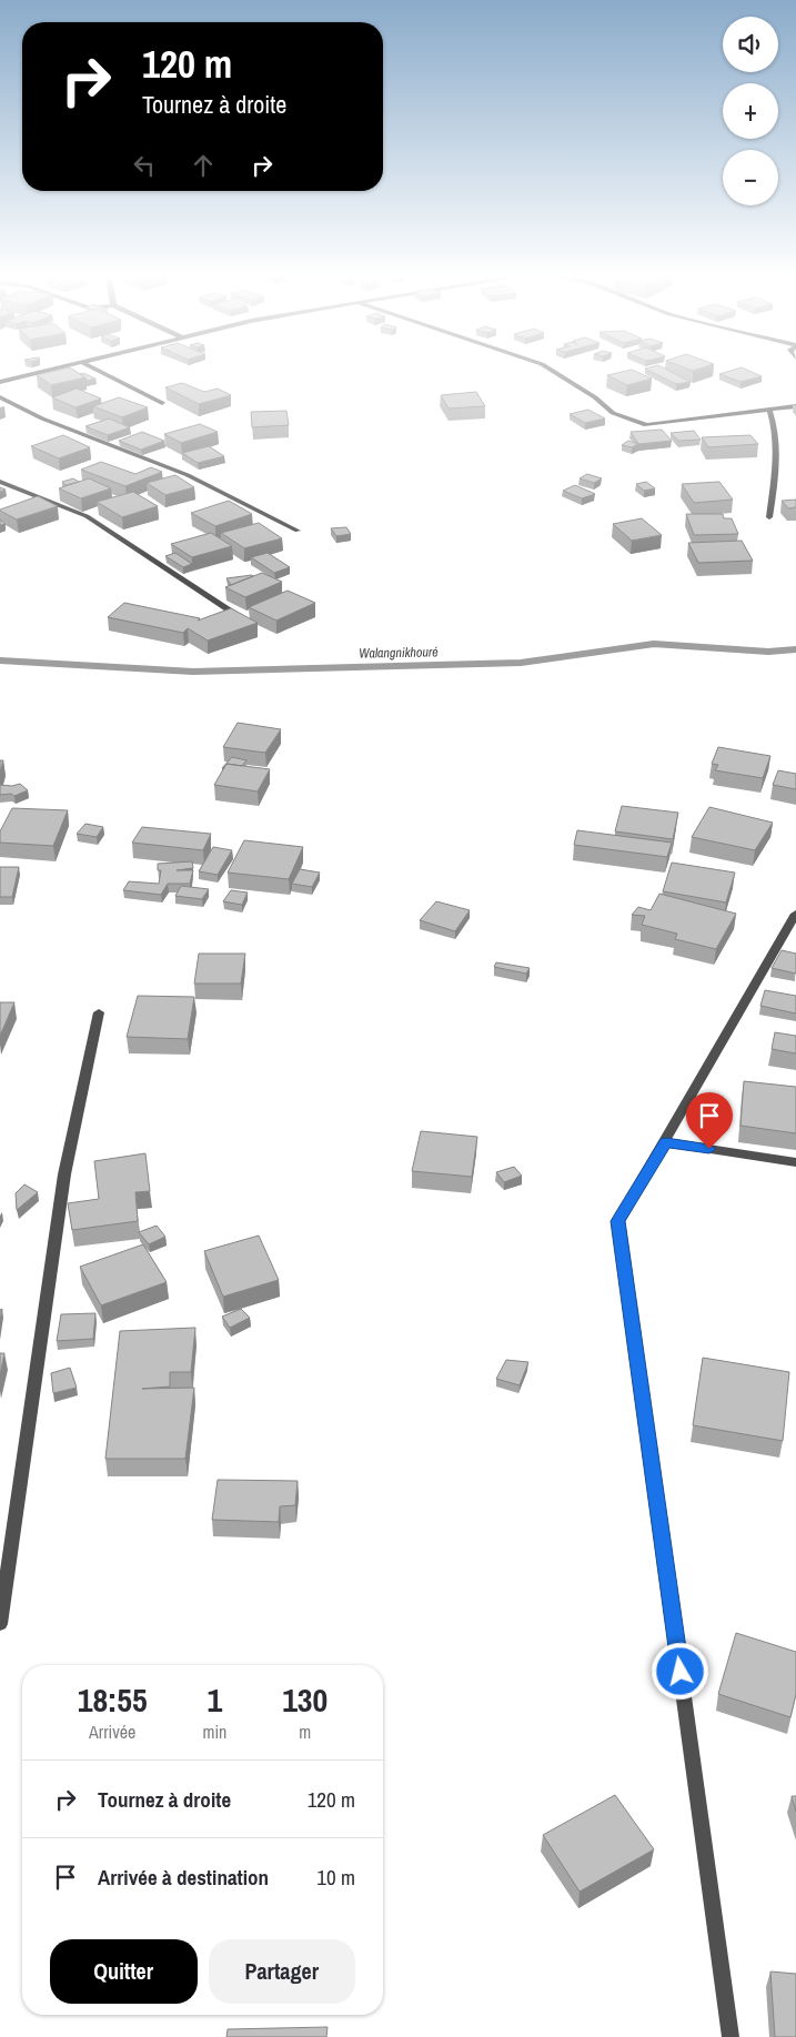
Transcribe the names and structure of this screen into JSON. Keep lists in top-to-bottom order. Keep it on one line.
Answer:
{"water":["Walangnikhouré"],"page":{"map_buttons":["+","−"],"turn":["120 m","Tournez à droite"],"eta":["18:55","Arrivée","1","min","130","m"],"list":[{"name":"Tournez à droite","value":"120 m"},{"name":"Arrivée à destination","value":"10 m"}],"buttons":["Quitter","Partager"]}}
